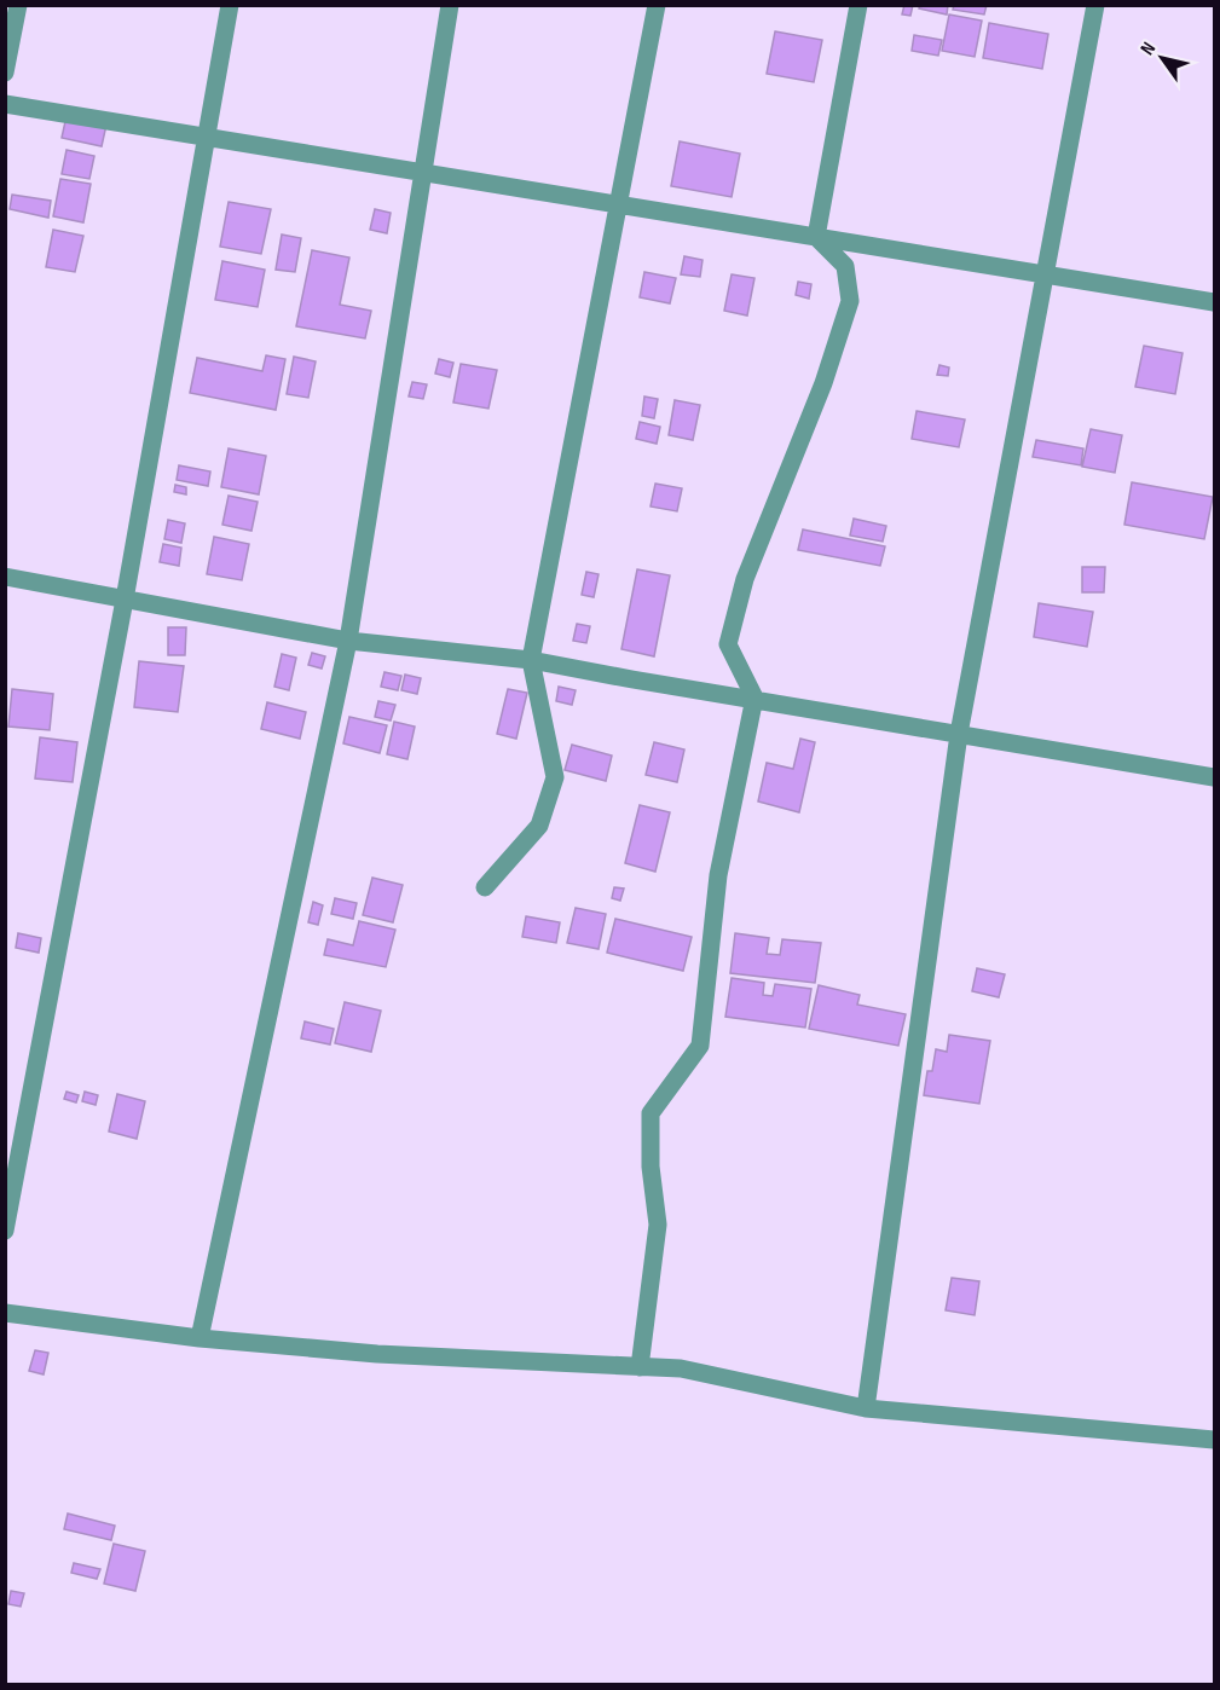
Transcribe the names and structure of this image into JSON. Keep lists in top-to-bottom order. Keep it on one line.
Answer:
{"north":"top left"}
